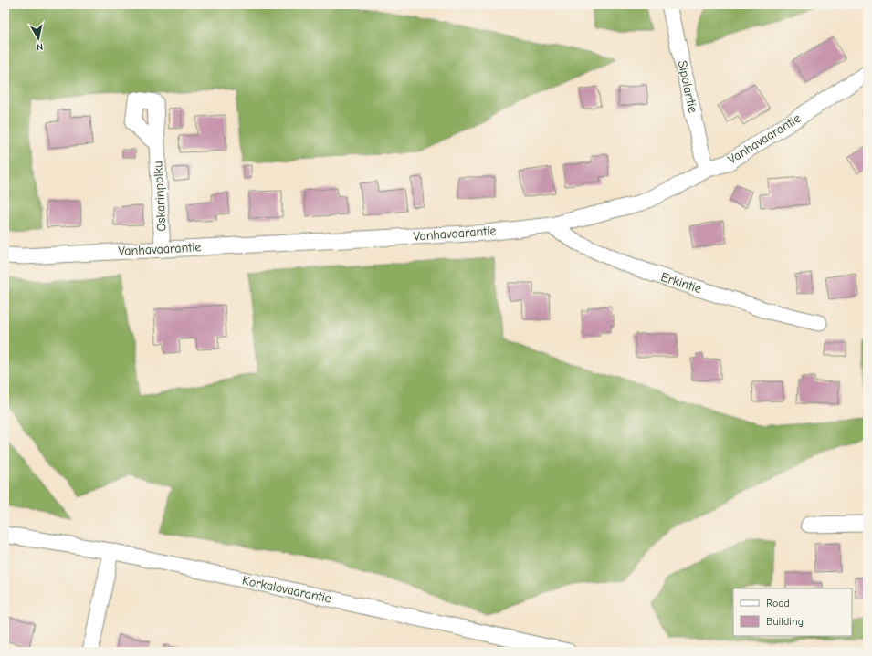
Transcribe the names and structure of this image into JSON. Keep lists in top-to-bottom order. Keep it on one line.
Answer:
{"streets":{"street":["Sipolantie","Vanhavaarantie","Oskarinpolku","Erkintie","Korkalovaarantie"]},"crossings":[["Sipolantie","Vanhavaarantie"],["Vanhavaarantie","Oskarinpolku"],["Vanhavaarantie","Erkintie"]],"legend":["Road","Building"],"north":"bottom"}
